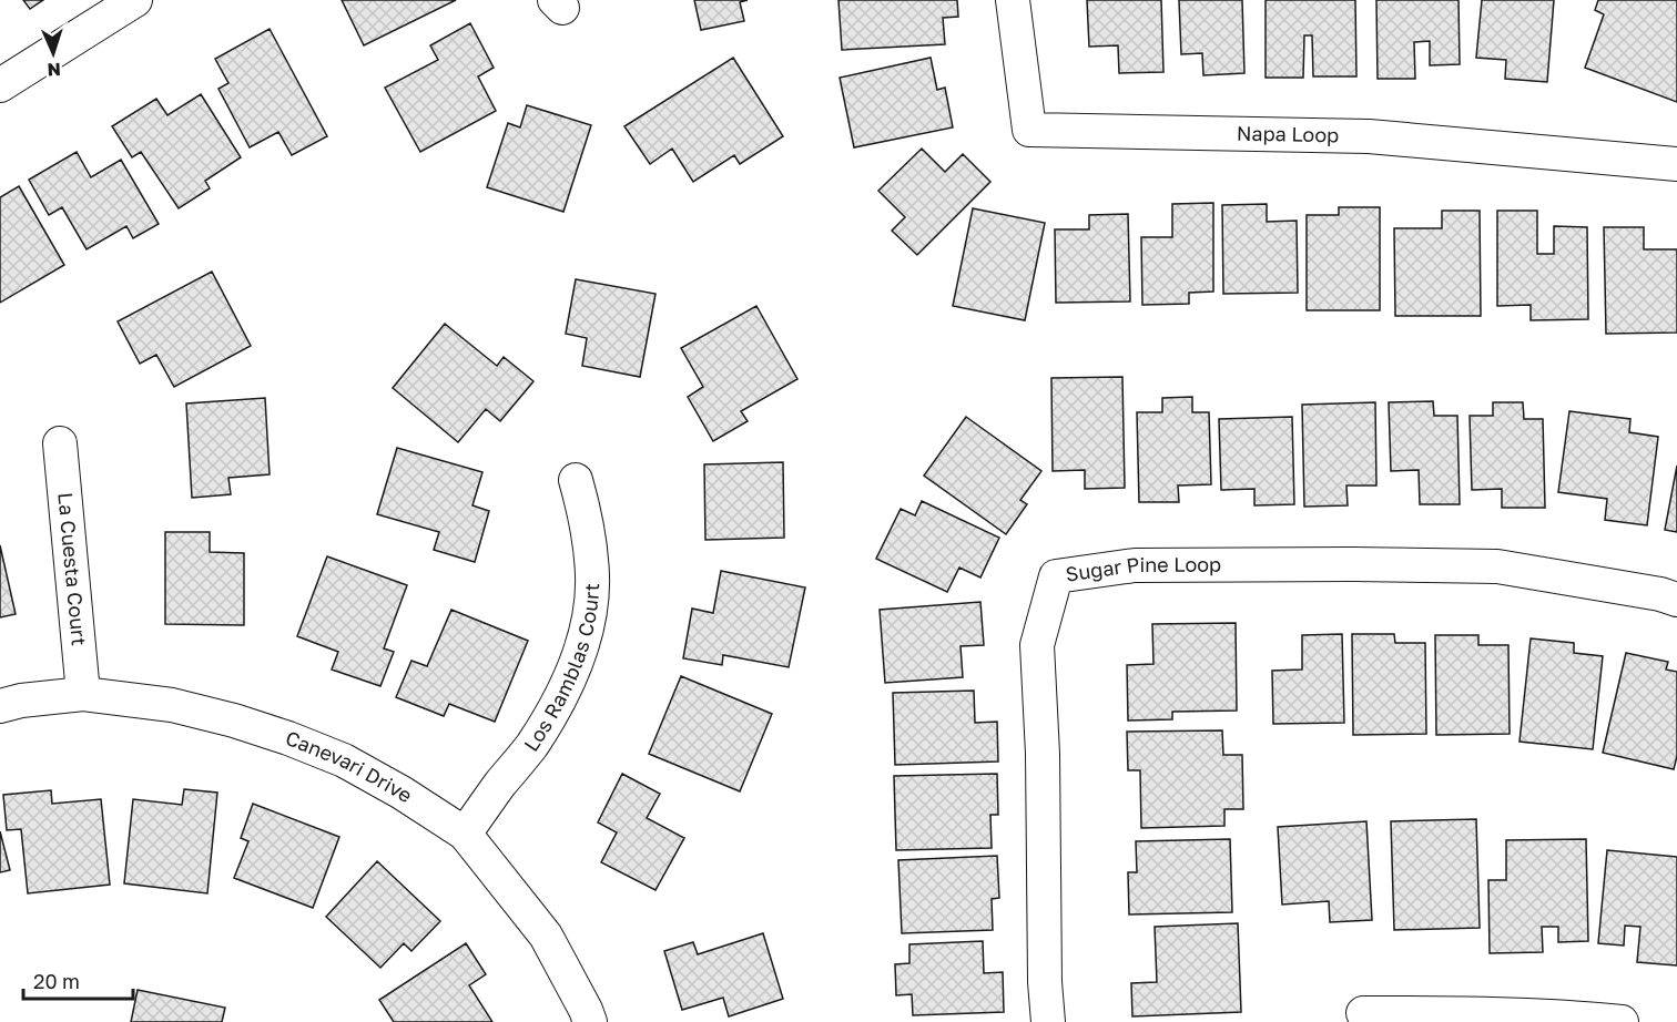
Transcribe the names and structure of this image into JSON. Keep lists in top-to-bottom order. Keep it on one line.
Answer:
{"streets":{"street":["Napa Loop","La Cuesta Court","Sugar Pine Loop","Los Ramblas Court","Canevari Drive"]},"crossings":[["La Cuesta Court","Canevari Drive"],["Los Ramblas Court","Canevari Drive"]],"scale_bar":"20 m","north":"bottom"}
